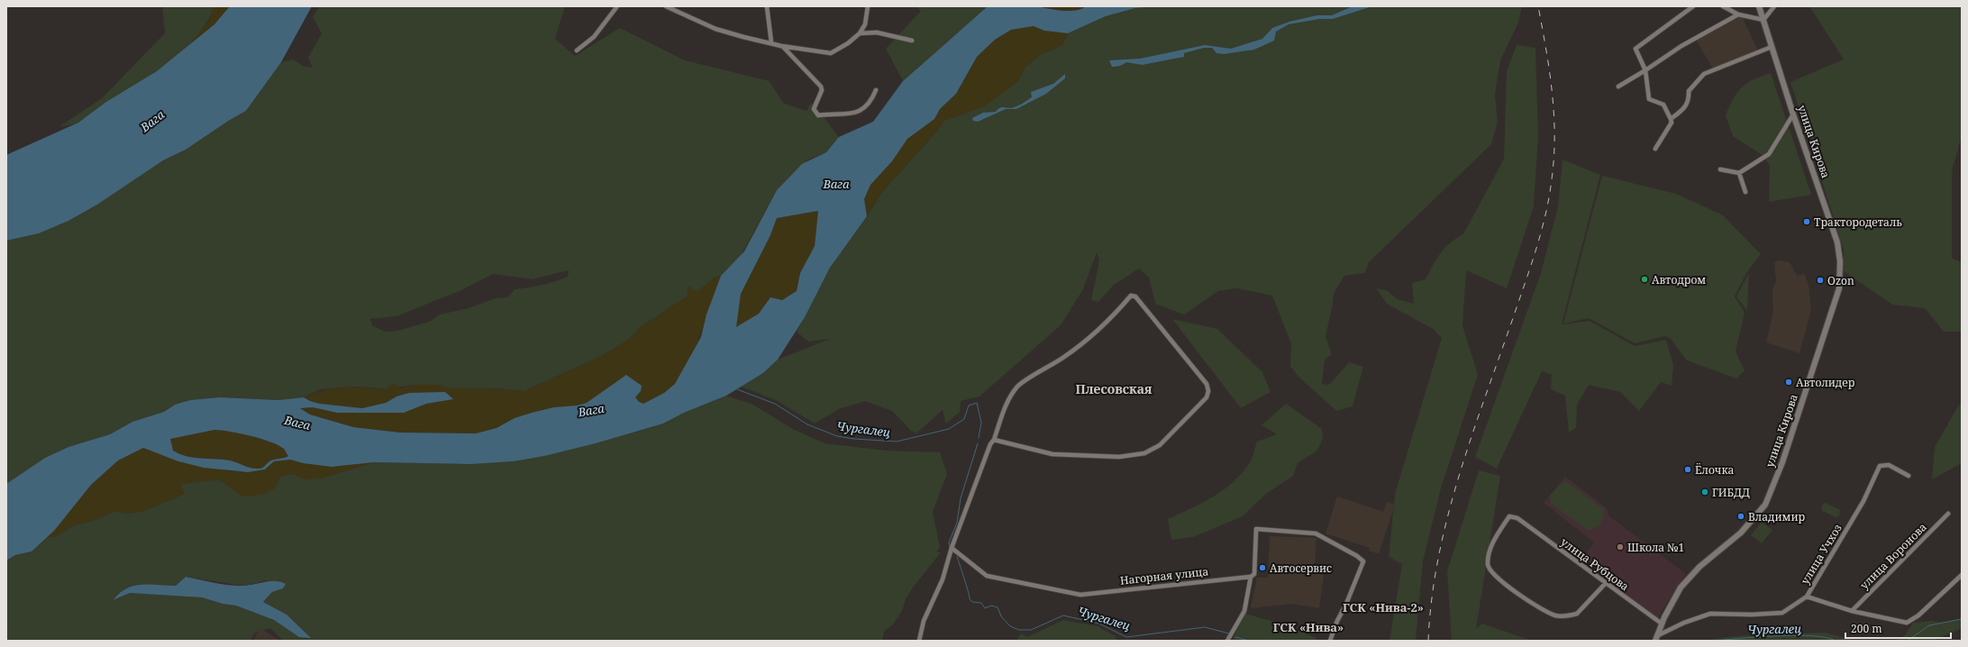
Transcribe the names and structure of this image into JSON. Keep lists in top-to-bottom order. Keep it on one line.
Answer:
{"streets":{"main road":["улица Кирова"],"street":["улица Учхоз","улица Воронова","улица Рубцова","Нагорная улица"]},"crossings":[["улица Кирова","улица Учхоз"],["улица Кирова","улица Рубцова"]],"districts":["Плесовская","ГСК «Нива-2»","ГСК «Нива»"],"water":["Вага","Чургалец"],"places":["Трактородеталь","Автодром","Ozon","Автолидер","Ёлочка","ГИБДД","Владимир","Школа №1","Автосервис"],"scale_bar":"200 m"}
